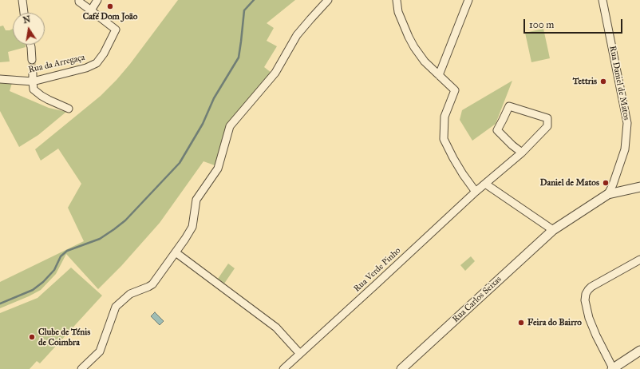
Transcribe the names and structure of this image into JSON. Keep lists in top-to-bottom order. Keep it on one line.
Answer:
{"streets":{"street":["Rua da Arregaça","Rua Daniel de Matos","Rua Verde Pinho","Rua Carlos Seixas"]},"places":["Café Dom João","Tettris","Daniel de Matos","Feira do Bairro","Clube de Ténis de Coimbra"],"scale_bar":"100 m","north":"top"}
